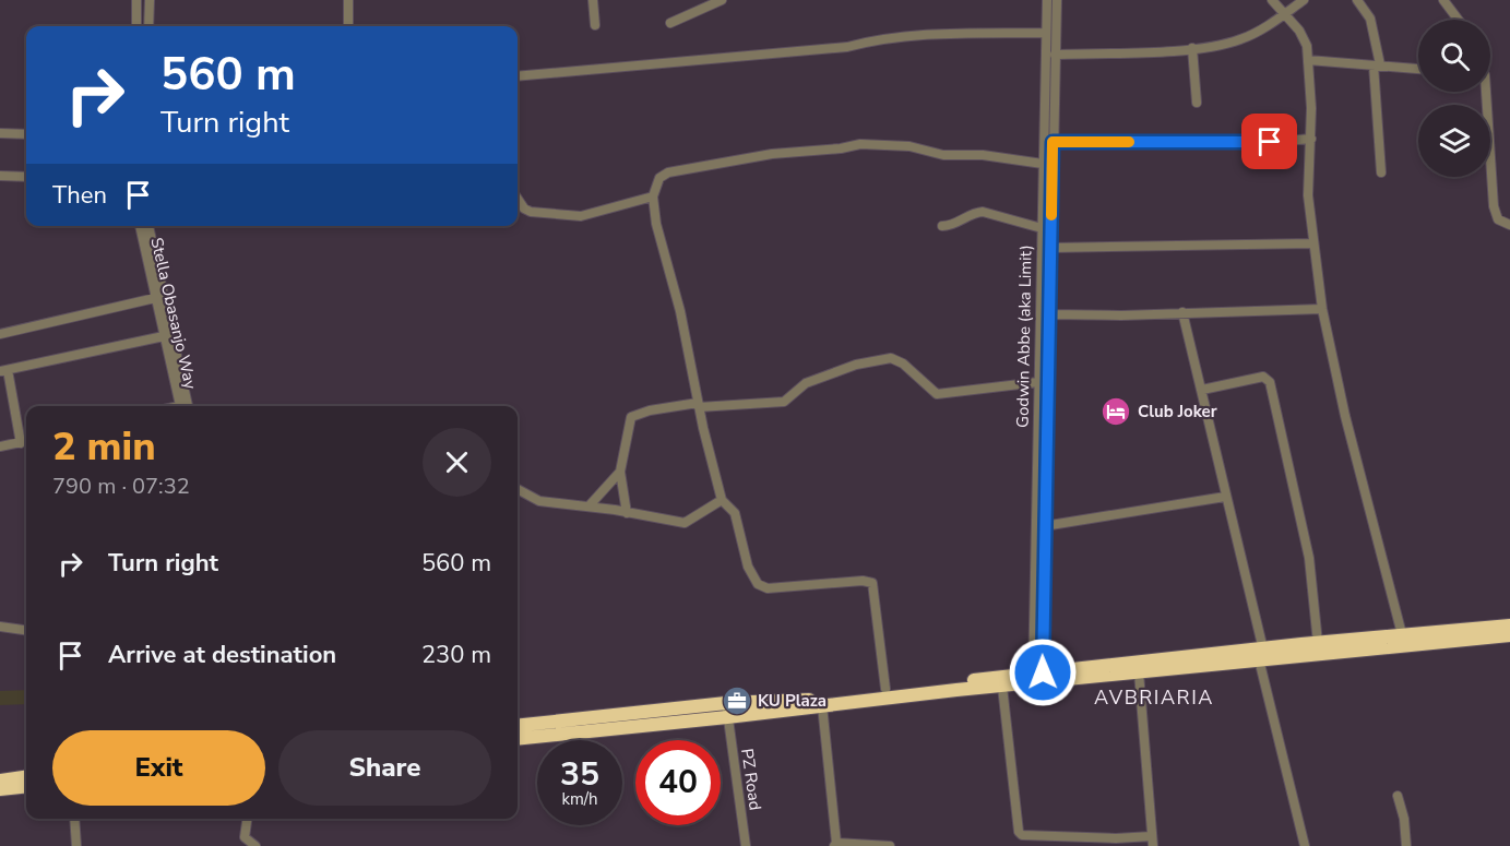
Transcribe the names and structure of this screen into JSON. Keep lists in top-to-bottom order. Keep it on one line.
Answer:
{"streets":{"street":["Stella Obasanjo Way","Godwin Abbe (aka Limit)","PZ Road"]},"districts":["AVBRIARIA"],"places":{"hotel":["Club Joker"],"office":["KU Plaza"]},"page":{"turn":["560 m","Turn right"],"then":"Then","heading":["2 min","790 m · 07:32"],"list":[{"name":"Turn right","value":"560 m"},{"name":"Arrive at destination","value":"230 m"}],"buttons":["Exit","Share"],"speed":"35 km/h","limit":"40"}}
